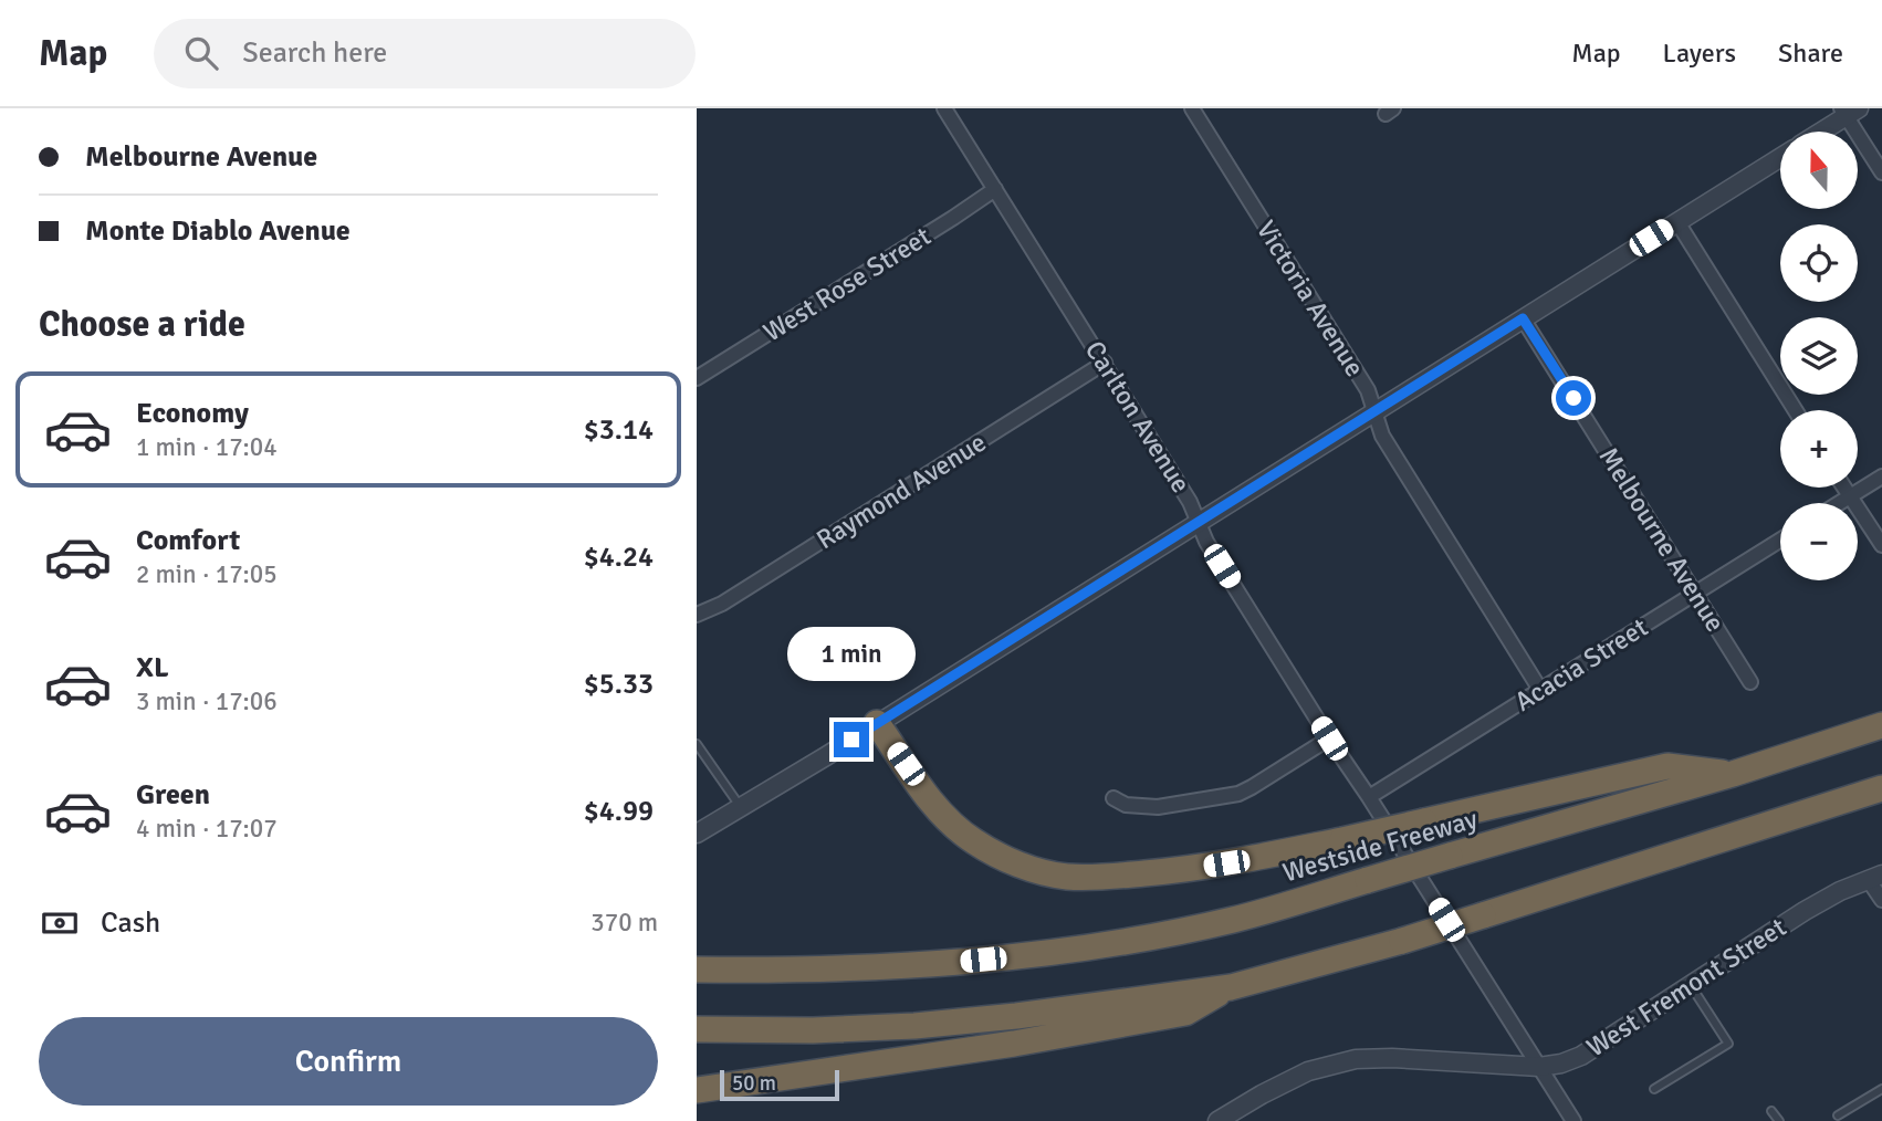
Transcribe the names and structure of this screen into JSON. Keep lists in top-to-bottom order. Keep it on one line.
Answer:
{"streets":{"highway":["Westside Freeway"],"street":["West Rose Street","Victoria Avenue","Carlton Avenue","Raymond Avenue","Melbourne Avenue","Acacia Street","West Fremont Street"]},"crossings":[["West Rose Street","Carlton Avenue"],["Victoria Avenue","Acacia Street"],["Carlton Avenue","Raymond Avenue"],["Carlton Avenue","Acacia Street"],["Carlton Avenue","West Fremont Street"],["Melbourne Avenue","Acacia Street"]],"scale_bar":"50 m","north":"top","page":{"header":"Map","search":"Search here","nav":["Map","Layers","Share"],"banner":["Melbourne Avenue","Monte Diablo Avenue"],"map_buttons":["+","−"],"heading":"Choose a ride","list":[{"name":"Economy","note":"1 min · 17:04","value":"$3.14"},{"name":"Comfort","note":"2 min · 17:05","value":"$4.24"},{"name":"XL","note":"3 min · 17:06","value":"$5.33"},{"name":"Green","note":"4 min · 17:07","value":"$4.99"}],"bubble":"1 min","pay":["Cash","370 m"],"buttons":"Confirm","scale":"50 m"}}
